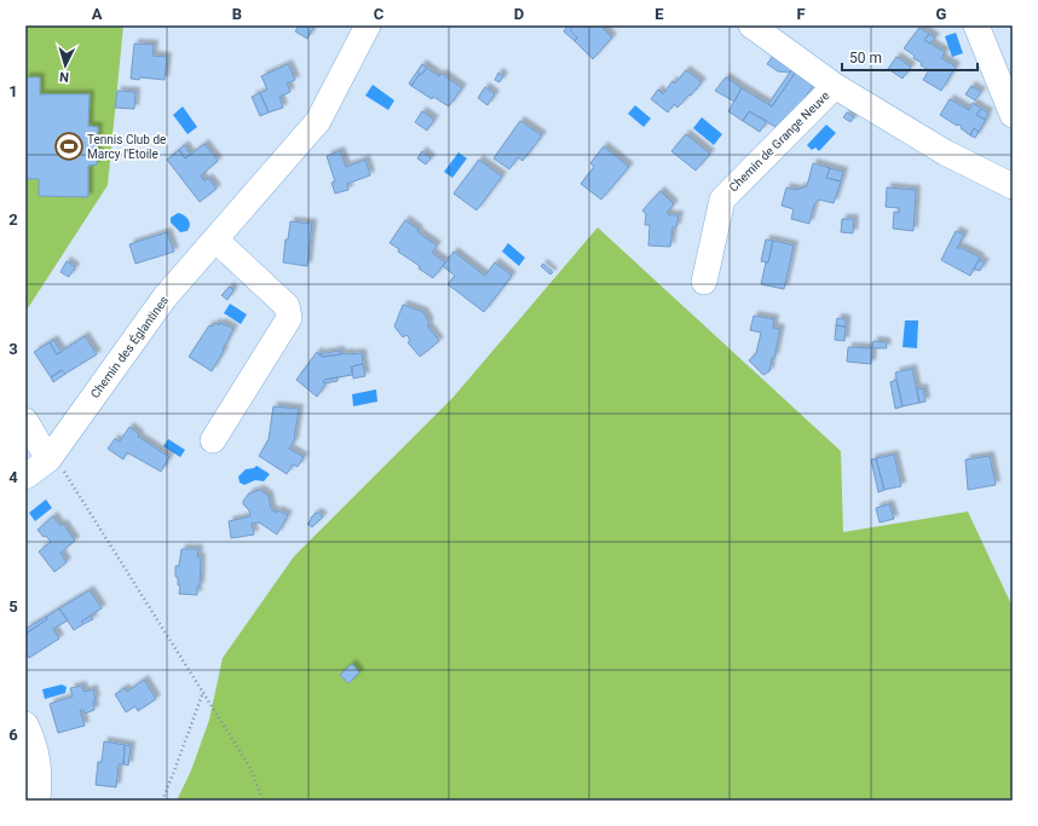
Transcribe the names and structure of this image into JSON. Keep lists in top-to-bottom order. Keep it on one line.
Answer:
{"streets":{"street":["Chemin de Grange Neuve","Chemin des Églantines"]},"places":{"sports":["Tennis Club de Marcy l'Etoile"]},"scale_bar":"50 m","north":"bottom","grid":{"columns":["A","B","C","D","E","F","G"],"rows":["1","2","3","4","5","6"]}}
